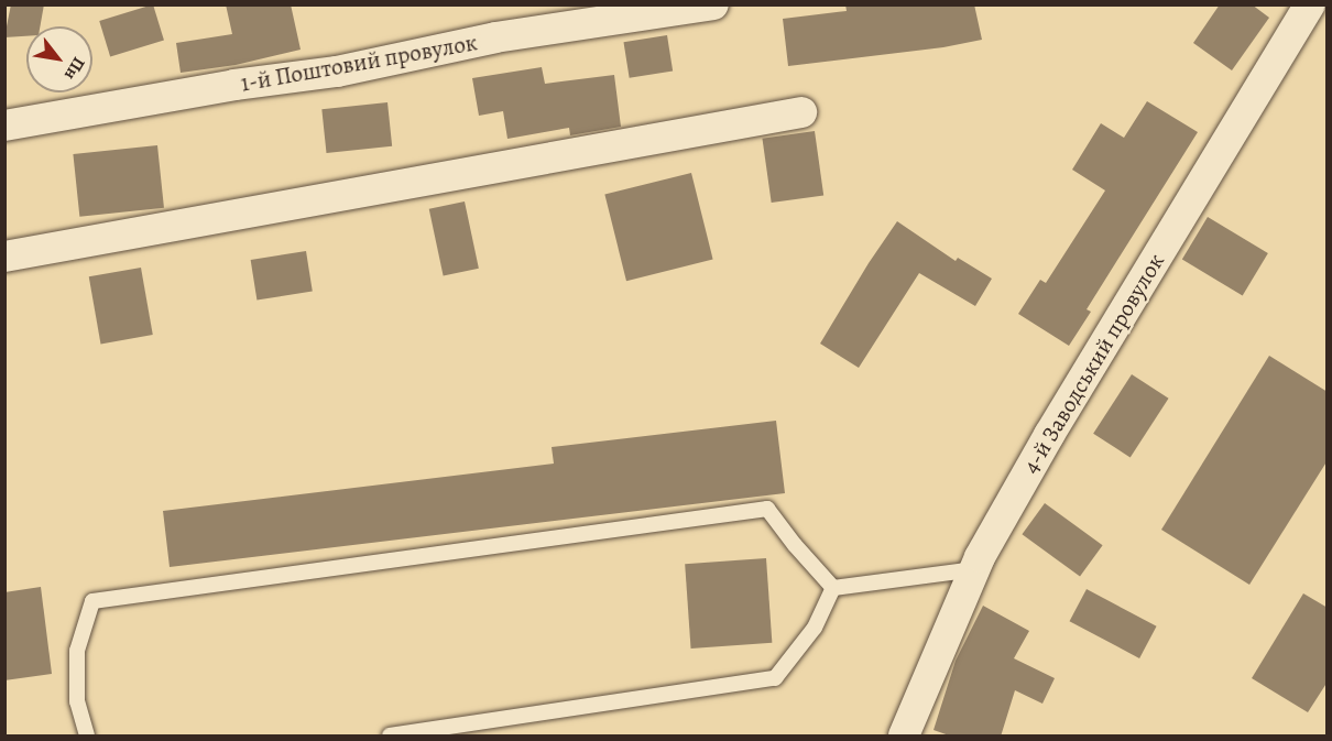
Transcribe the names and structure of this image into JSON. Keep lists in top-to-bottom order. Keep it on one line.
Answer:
{"streets":{"street":["1-й Поштовий провулок","4-й Заводський провулок"]},"north":"bottom right"}
